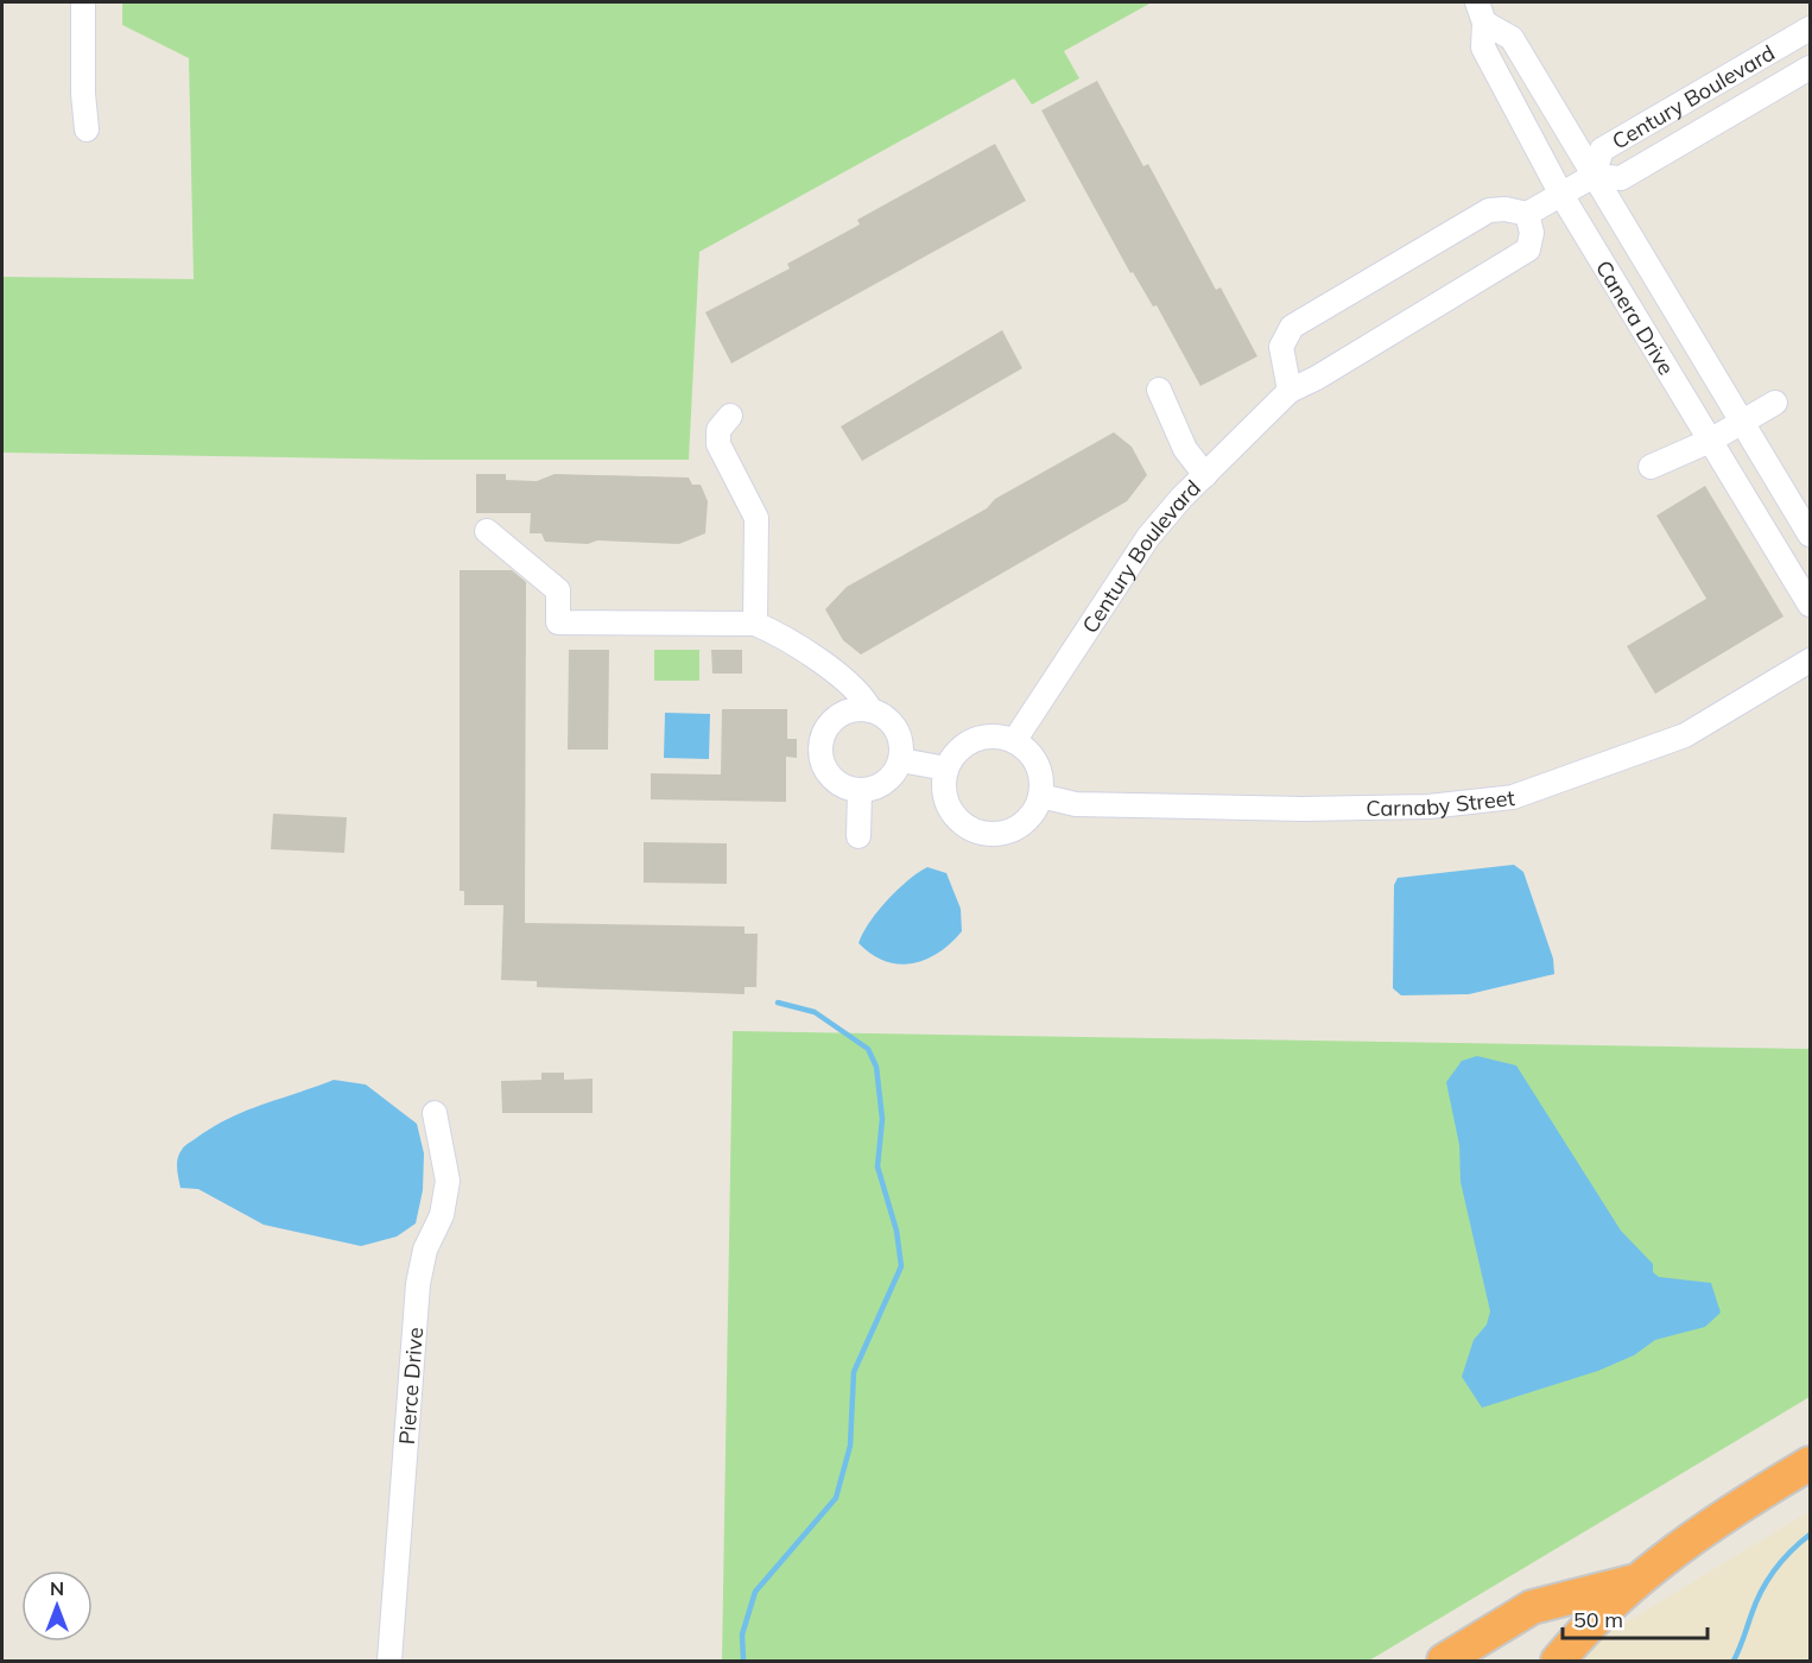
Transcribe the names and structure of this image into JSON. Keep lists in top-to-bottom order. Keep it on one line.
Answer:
{"streets":{"street":["Century Boulevard","Canera Drive","Carnaby Street","Pierce Drive"]},"crossings":[["Century Boulevard","Canera Drive"],["Century Boulevard","Carnaby Street"]],"scale_bar":"50 m","north":"top"}
